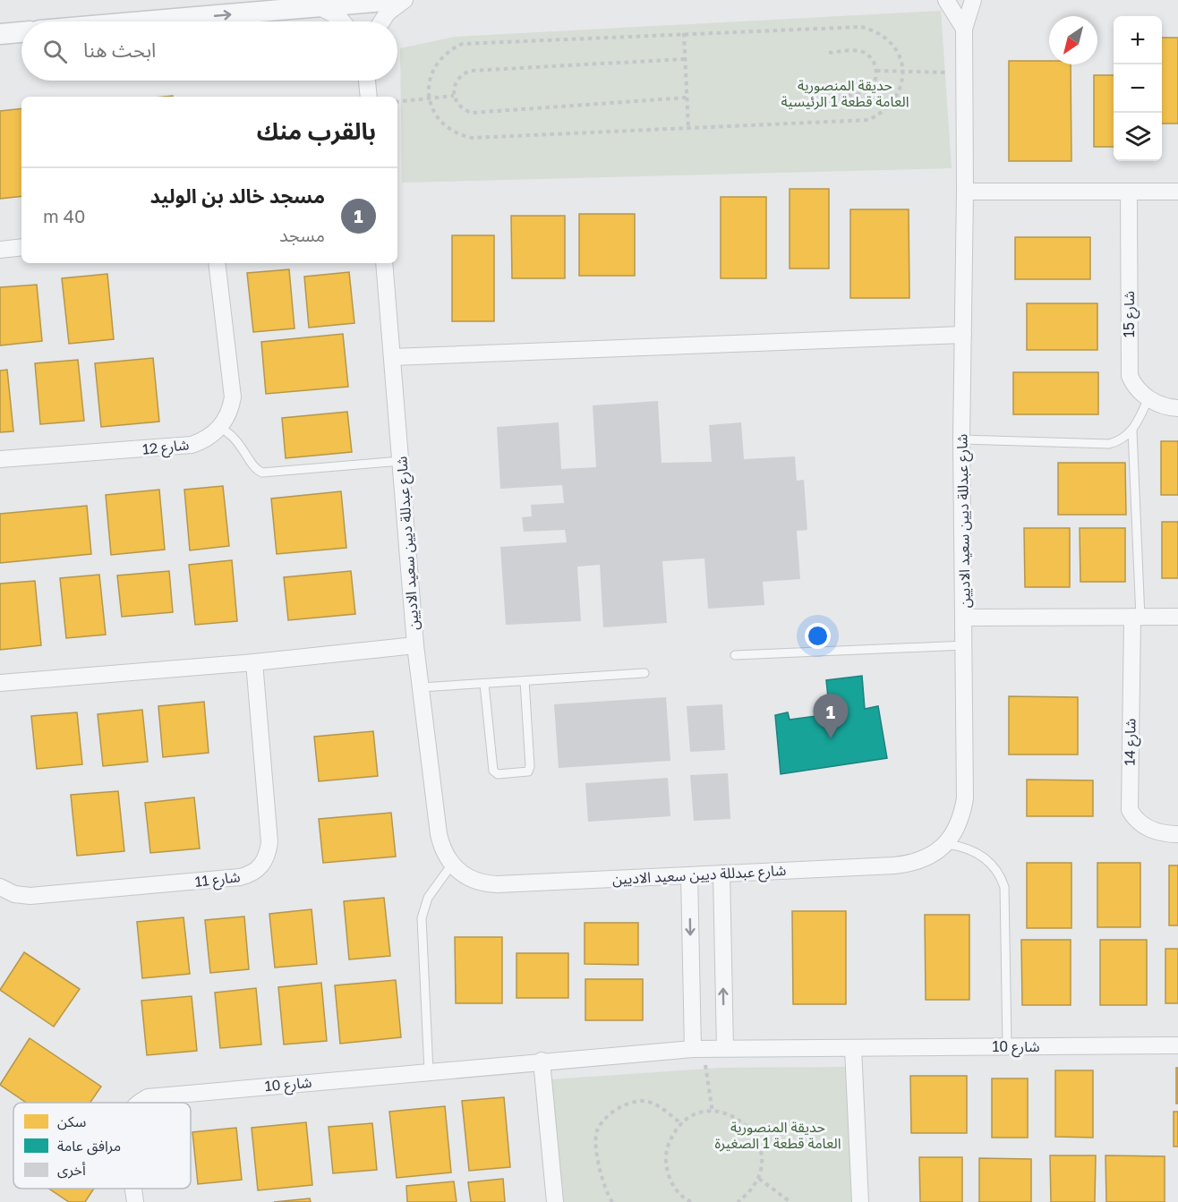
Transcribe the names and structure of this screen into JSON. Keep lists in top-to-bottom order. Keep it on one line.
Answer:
{"streets":{"street":["شارع 15","شارع 12","شارع عبدللة ديين سعيد الاديين","شارع 14","شارع 11","شارع 10"]},"parks":["حديقة المنصورية العامة قطعة 1 الرئيسية","حديقة المنصورية العامة قطعة 1 الصغيرة"],"legend":["سكن","مرافق عامة","أخرى"],"north":"bottom left","page":{"map_buttons":["+","−"],"search":"ابحث هنا","heading":"بالقرب منك","list":[{"mark":"1","name":"مسجد خالد بن الوليد","note":"مسجد","value":"40 m"}],"pins":"1"}}
